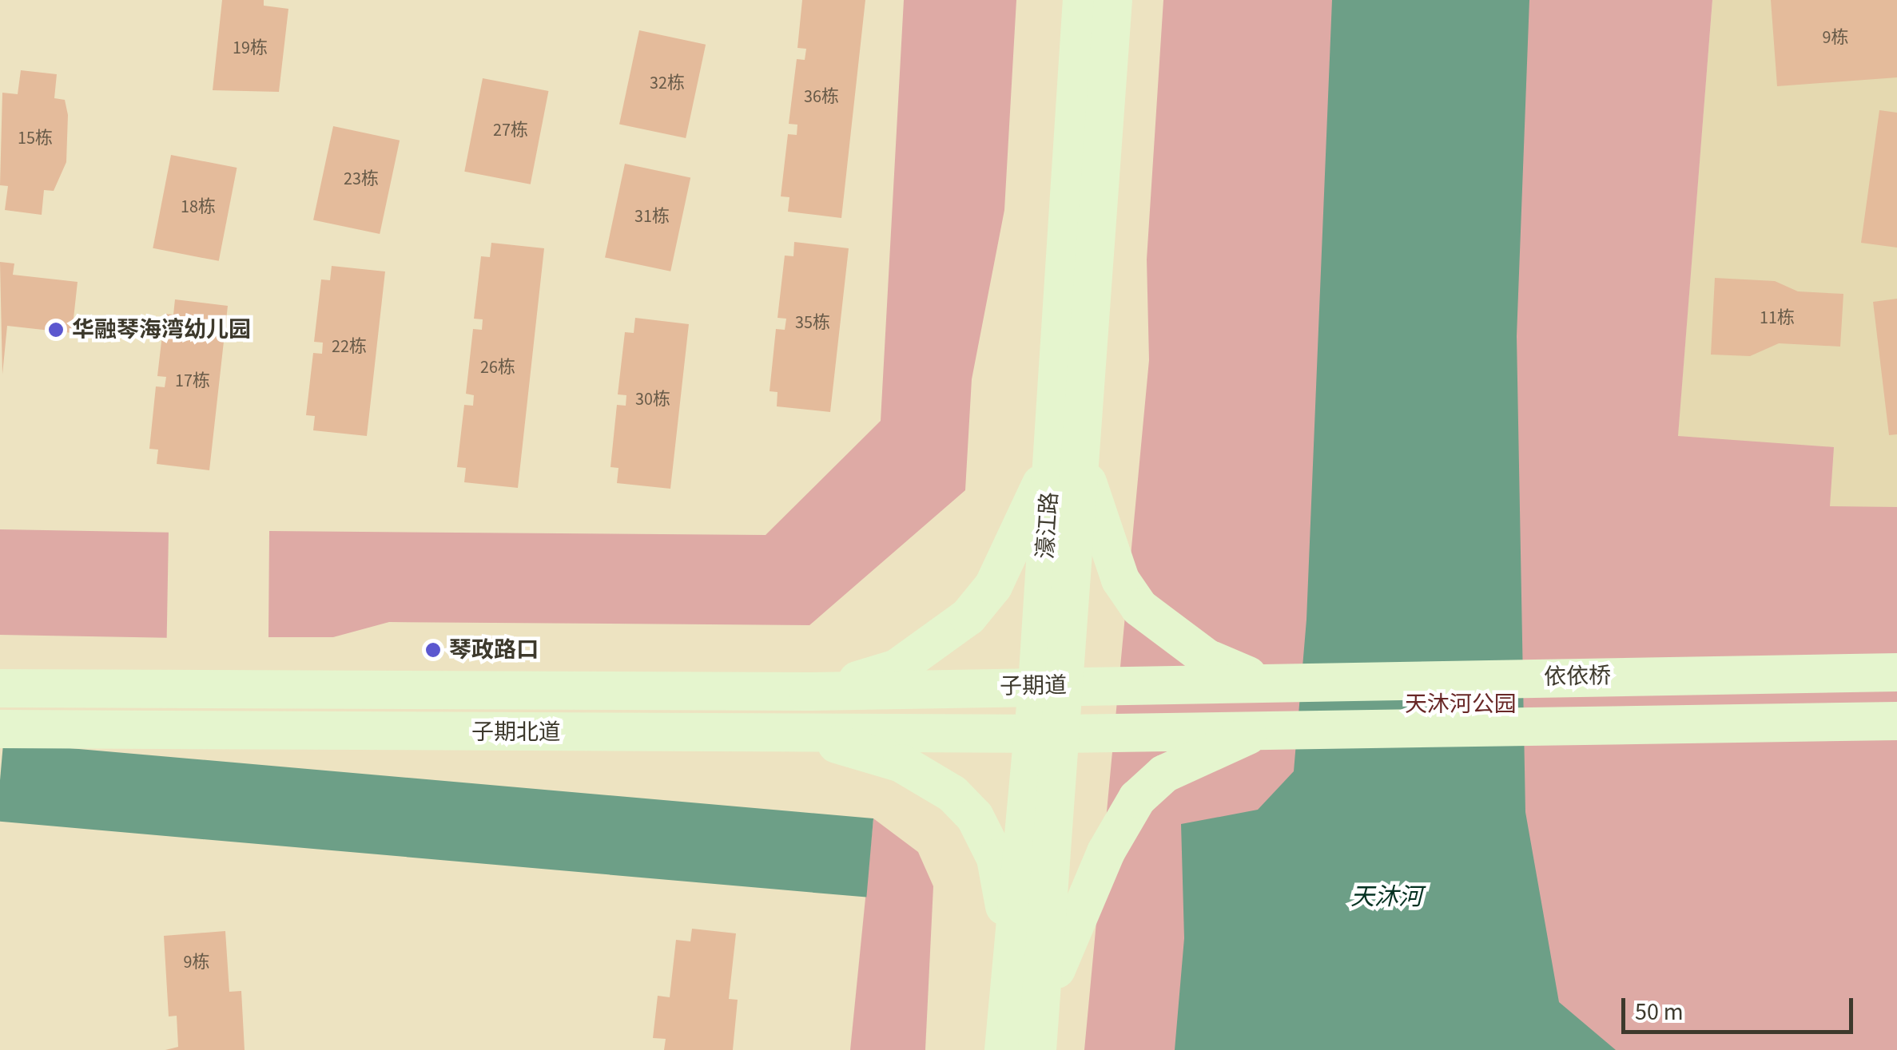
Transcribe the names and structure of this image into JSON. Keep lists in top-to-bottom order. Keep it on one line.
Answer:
{"streets":{"street":["濠江路","依依桥","子期道","子期北道"]},"crossings":[["濠江路","子期道"],["濠江路","子期北道"],["依依桥","子期道"],["子期道","子期北道"]],"water":["天沐河"],"parks":["天沐河公园"],"places":["华融琴海湾幼儿园","琴政路口"],"house_numbers":["9栋","19栋","32栋","36栋","27栋","15栋","23栋","18栋","31栋","11栋","35栋","22栋","26栋","17栋","30栋","9栋"],"scale_bar":"50 m"}
